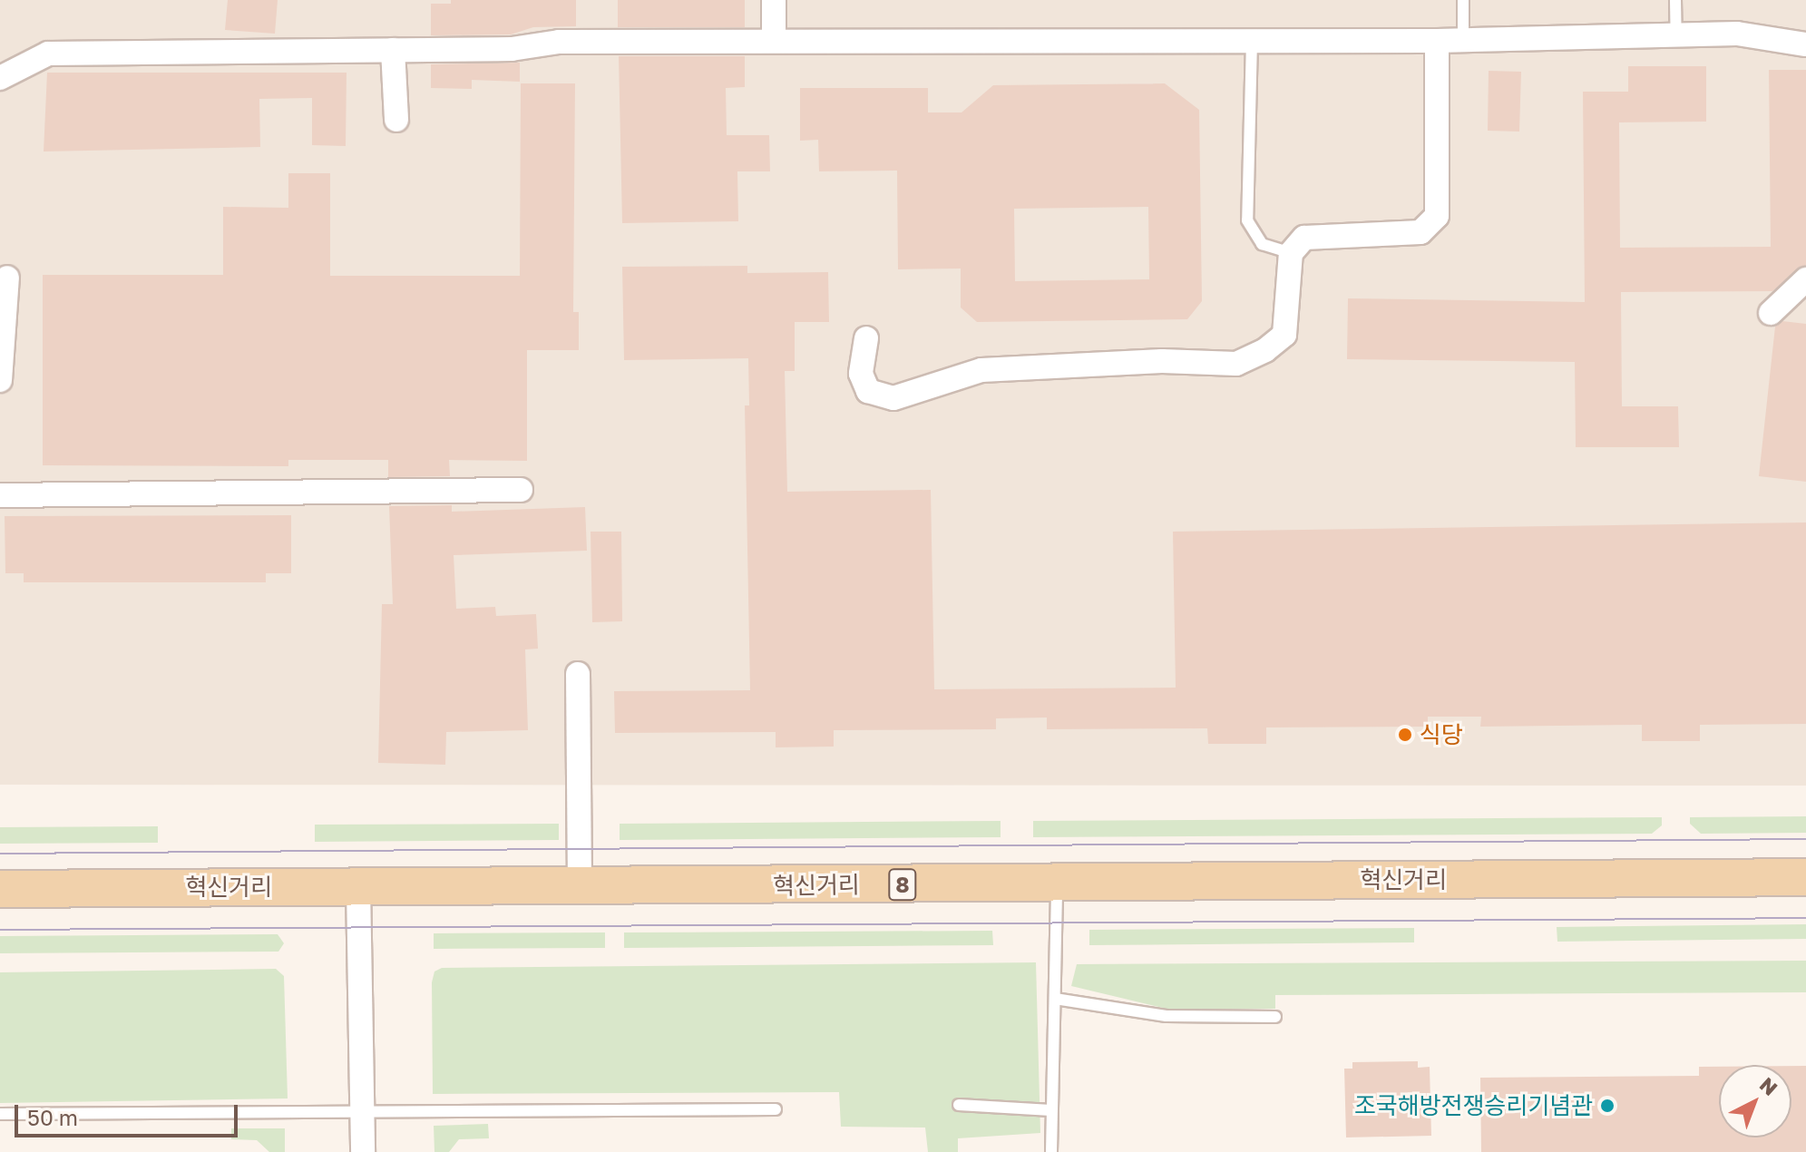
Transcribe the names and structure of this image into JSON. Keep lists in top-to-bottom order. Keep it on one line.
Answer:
{"streets":{"main road":["혁신거리","8"]},"places":["식당","조국해방전쟁승리기념관"],"scale_bar":"50 m","north":"top right"}
